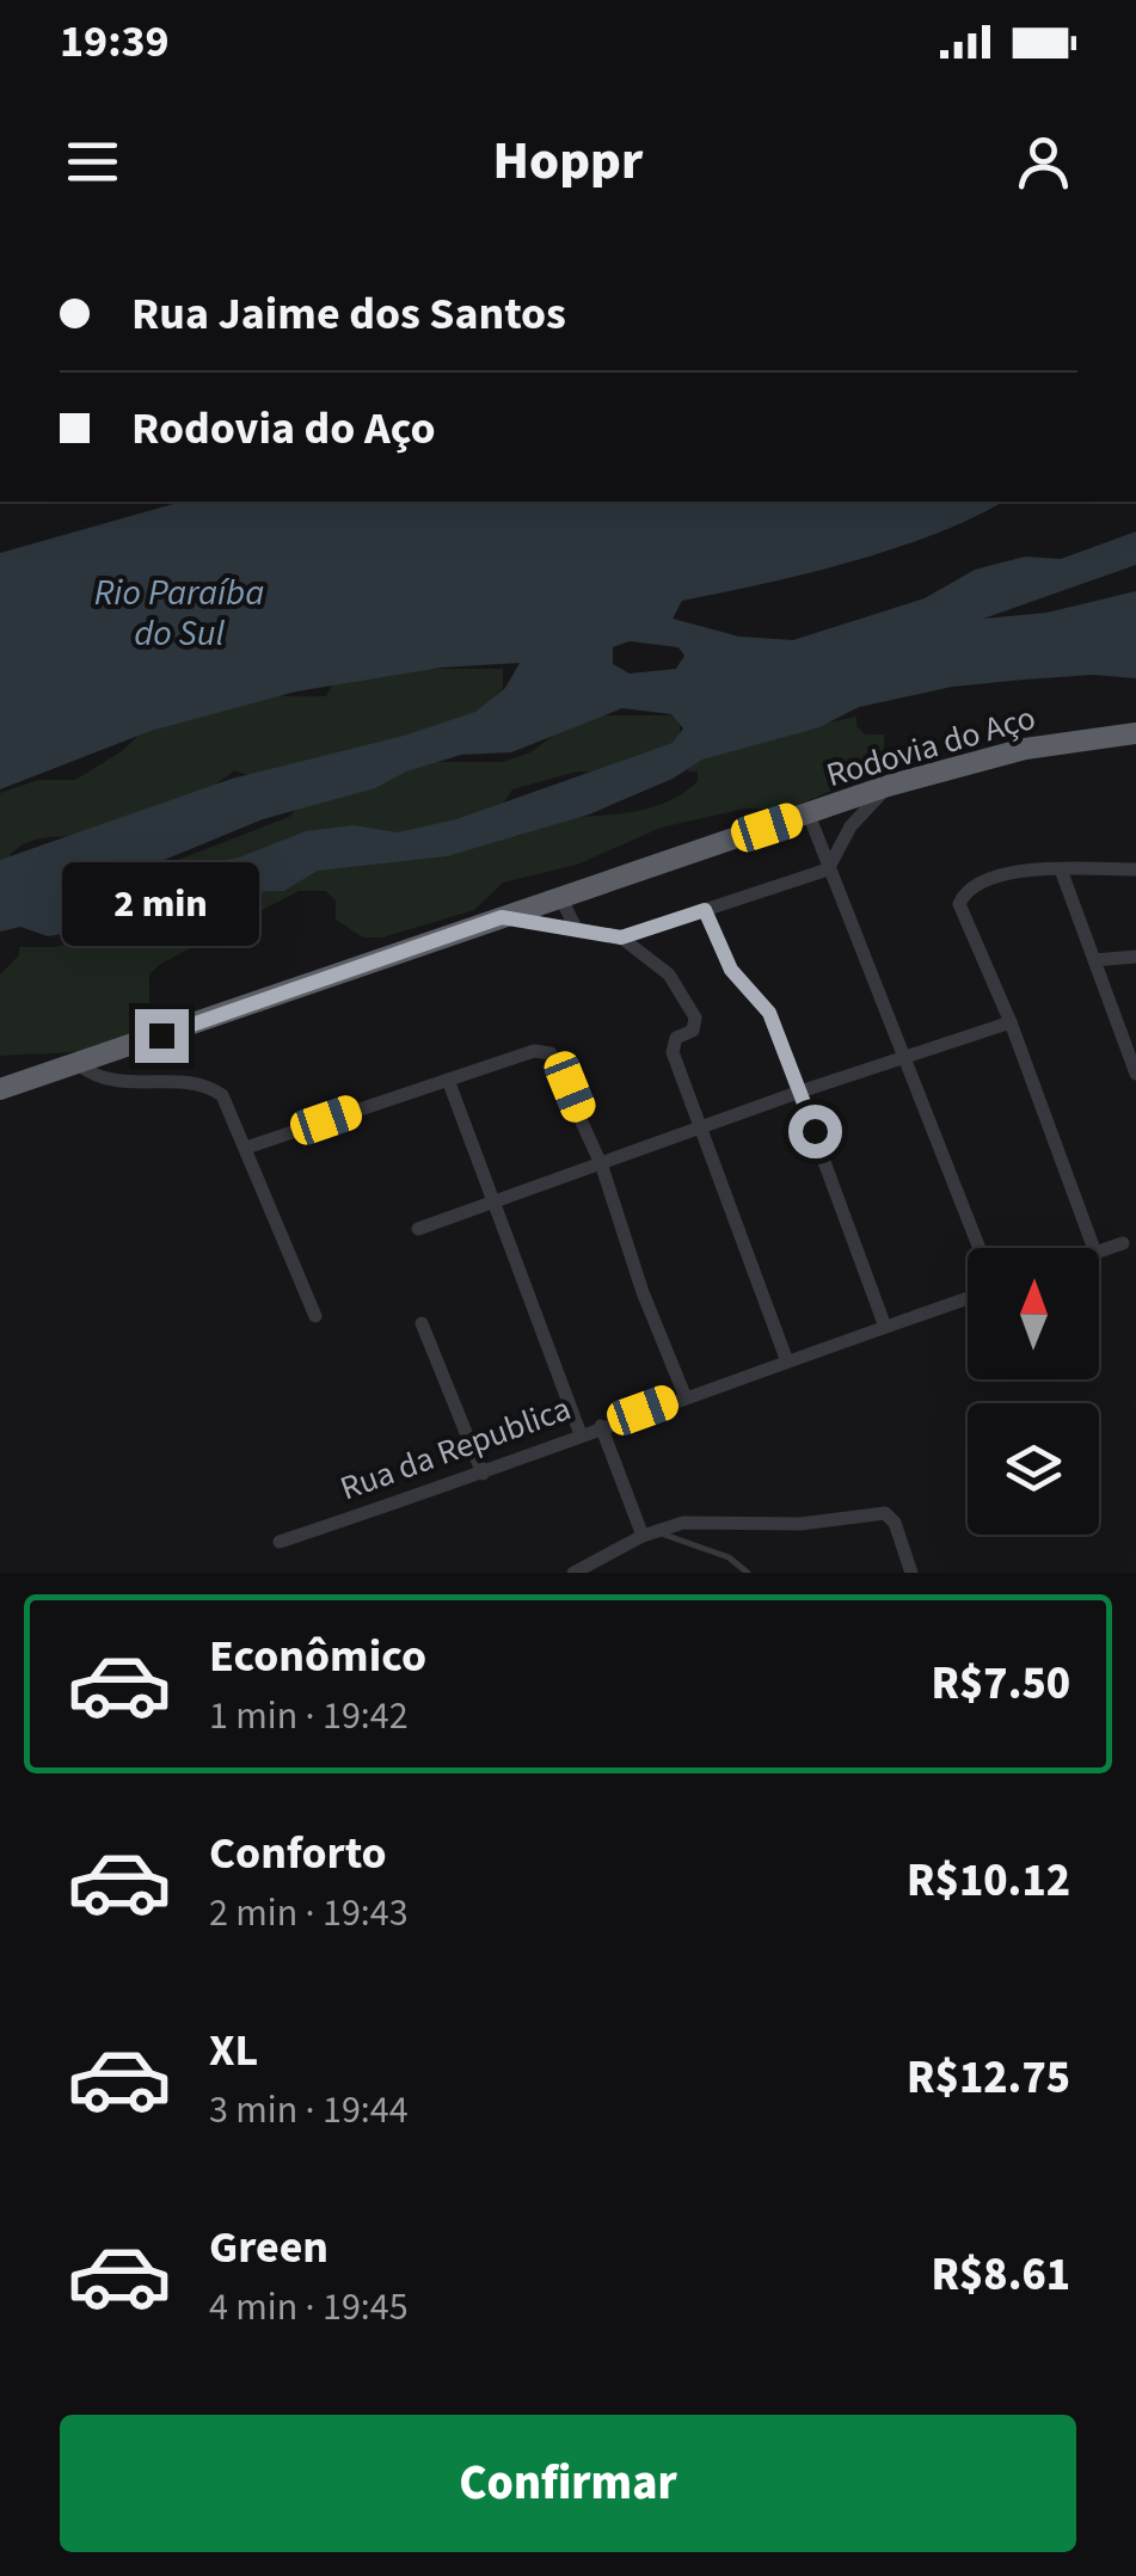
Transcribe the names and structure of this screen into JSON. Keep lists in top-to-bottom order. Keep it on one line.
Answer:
{"streets":{"highway":["Rodovia do Aço"],"street":["Rua da Republica"]},"water":["Rio Paraíba do Sul"],"north":"top","page":{"status":"19:39","header":"Hoppr","banner":["Rua Jaime dos Santos","Rodovia do Aço"],"bubble":"2 min","list":[{"name":"Econômico","note":"1 min · 19:42","value":"R$7.50"},{"name":"Conforto","note":"2 min · 19:43","value":"R$10.12"},{"name":"XL","note":"3 min · 19:44","value":"R$12.75"},{"name":"Green","note":"4 min · 19:45","value":"R$8.61"}],"buttons":"Confirmar"}}
